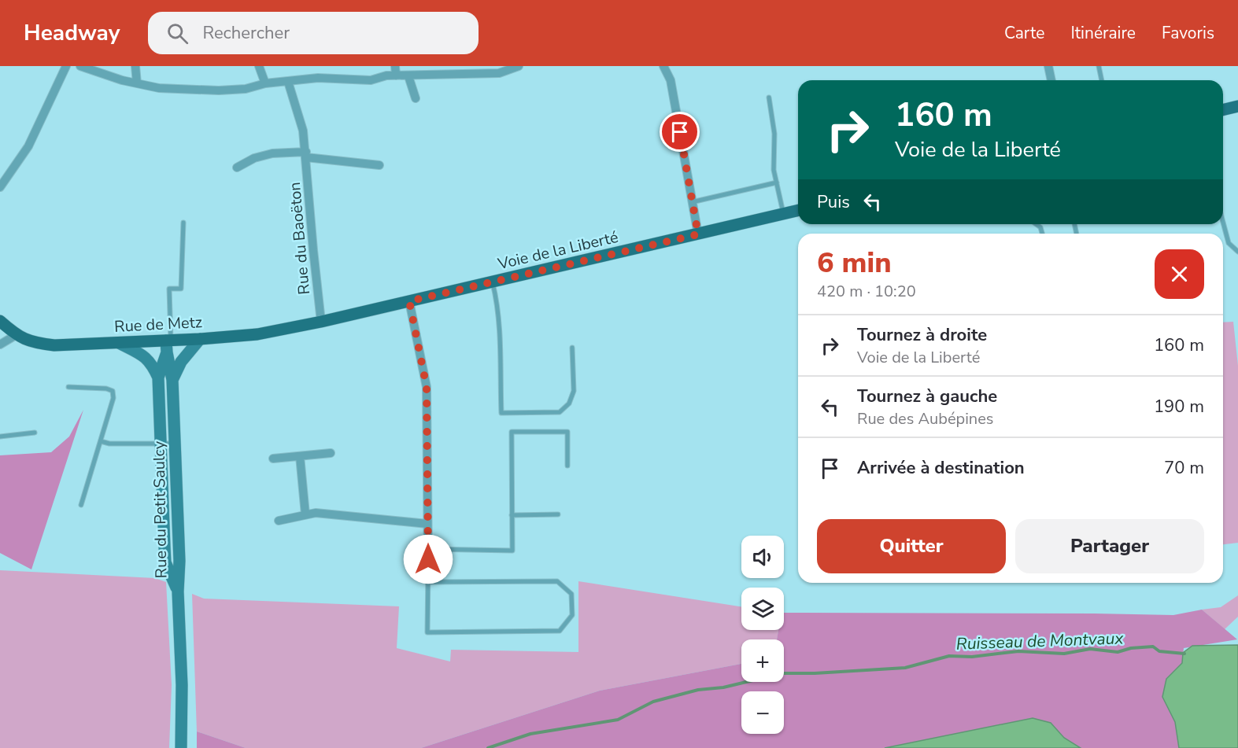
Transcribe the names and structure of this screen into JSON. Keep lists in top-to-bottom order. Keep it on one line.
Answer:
{"streets":{"main road":["Voie de la Liberté","Rue de Metz","Rue du Petit Saulcy"],"street":["Rue du Baoëton"]},"crossings":[["Rue du Baoëton","Voie de la Liberté"],["Rue du Baoëton","Rue de Metz"],["Voie de la Liberté","Rue de Metz"],["Rue de Metz","Rue du Petit Saulcy"]],"water":["Ruisseau de Montvaux"],"page":{"header":"Headway","search":"Rechercher","nav":["Carte","Itinéraire","Favoris"],"turn":["160 m","Voie de la Liberté"],"then":"Puis","heading":["6 min","420 m · 10:20"],"list":[{"name":"Tournez à droite","note":"Voie de la Liberté","value":"160 m"},{"name":"Tournez à gauche","note":"Rue des Aubépines","value":"190 m"},{"name":"Arrivée à destination","value":"70 m"}],"buttons":["Quitter","Partager"],"map_buttons":["+","−"]}}
